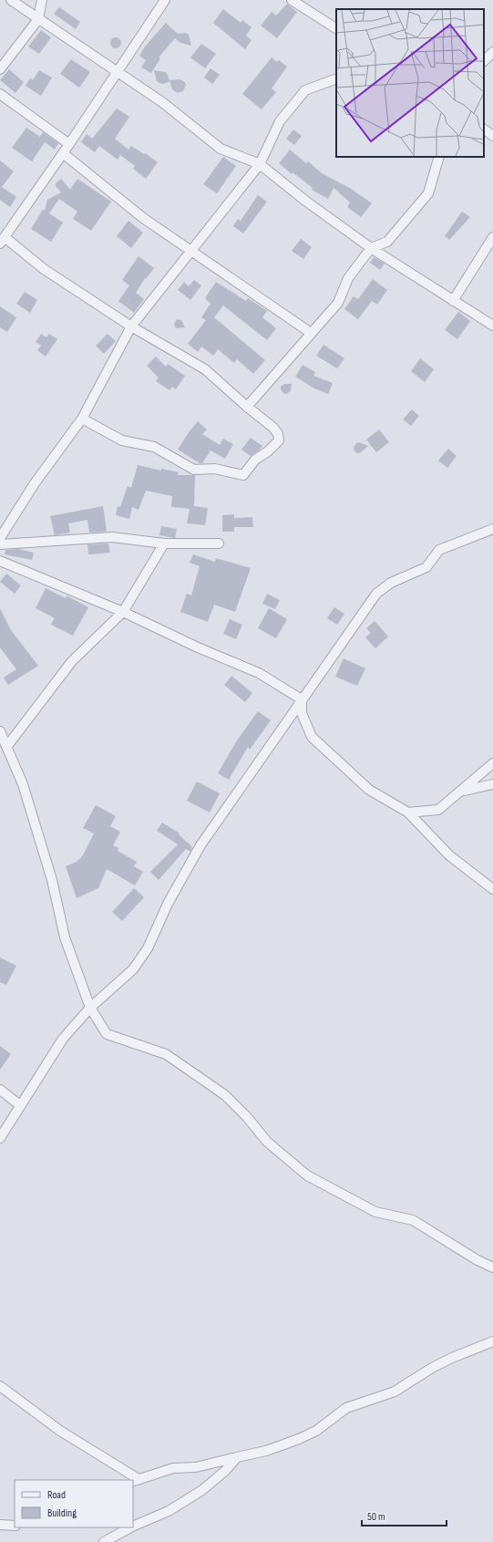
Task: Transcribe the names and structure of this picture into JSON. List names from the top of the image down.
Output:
{
  "legend": ["Road", "Building"],
  "scale_bar": "50 m"
}
